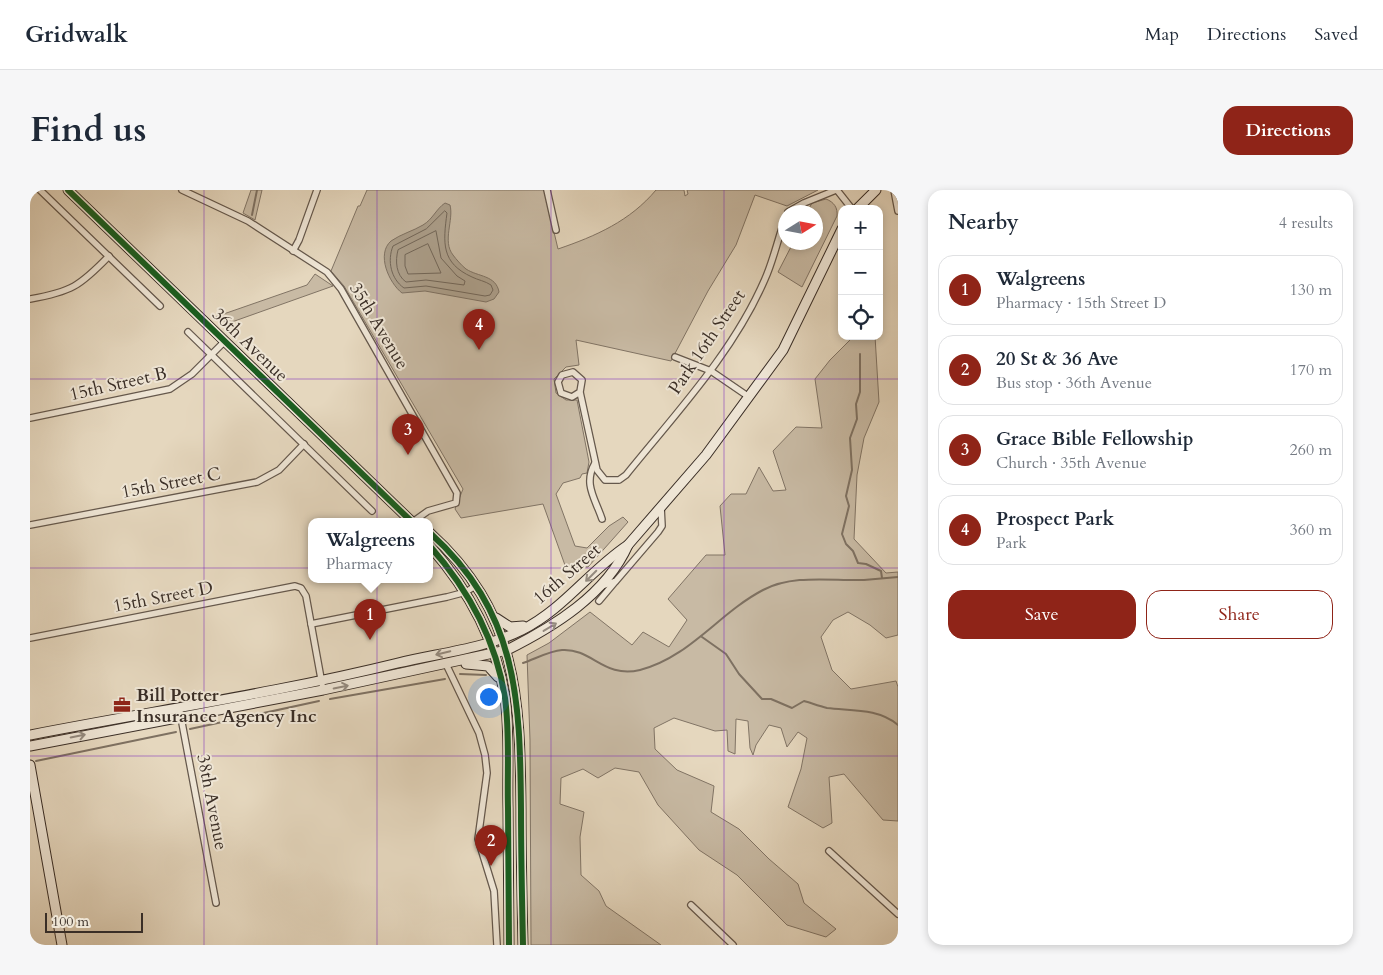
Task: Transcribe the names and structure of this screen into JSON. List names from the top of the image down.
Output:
{
  "streets": {
    "street": [
      "35th Avenue",
      "Park 16th Street",
      "36th Avenue",
      "15th Street B",
      "15th Street C",
      "16th Street",
      "15th Street D",
      "38th Avenue"
    ]
  },
  "crossings": [
    ["36th Avenue", "15th Street B"],
    ["36th Avenue", "15th Street C"],
    ["16th Street", "38th Avenue"]
  ],
  "places": {
    "office": ["Bill Potter Insurance Agency Inc"]
  },
  "scale_bar": "100 m",
  "north": "right",
  "page": {
    "header": "Gridwalk",
    "nav": ["Map", "Directions", "Saved"],
    "title": "Find us",
    "buttons": [
      "Directions",
      ["Save", "Share"]
    ],
    "heading": ["Nearby", "4 results"],
    "map_buttons": ["+", "−"],
    "list": [
      {
        "mark": "1",
        "name": "Walgreens",
        "note": "Pharmacy · 15th Street D",
        "value": "130 m"
      },
      {
        "mark": "2",
        "name": "20 St & 36 Ave",
        "note": "Bus stop · 36th Avenue",
        "value": "170 m"
      },
      {
        "mark": "3",
        "name": "Grace Bible Fellowship",
        "note": "Church · 35th Avenue",
        "value": "260 m"
      },
      {
        "mark": "4",
        "name": "Prospect Park",
        "note": "Park",
        "value": "360 m"
      }
    ],
    "pins": [
      "4",
      "3",
      "1",
      "2"
    ],
    "popup": ["Walgreens", "Pharmacy"],
    "scale": "100 m"
  }
}
